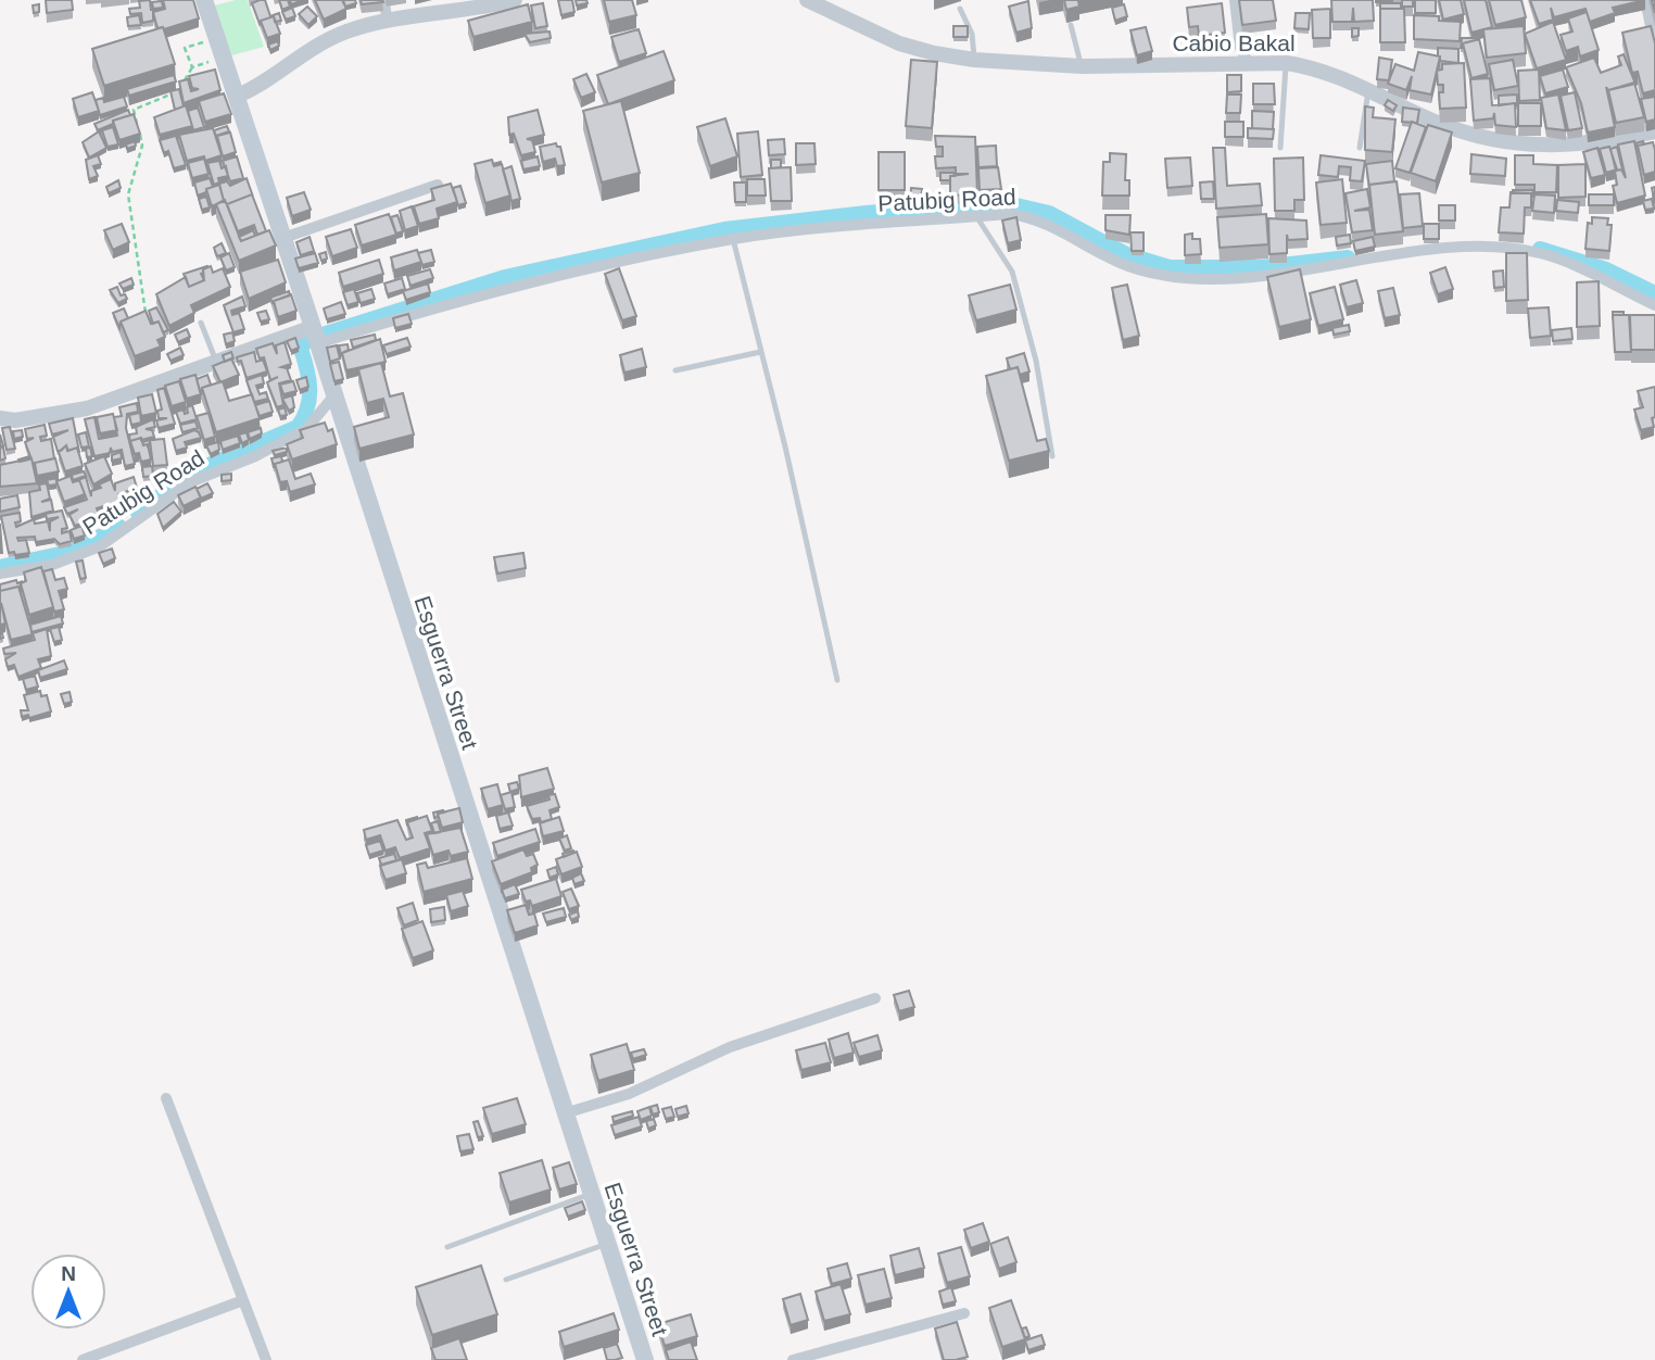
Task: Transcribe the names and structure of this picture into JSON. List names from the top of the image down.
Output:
{
  "streets": {
    "main road": ["Esguerra Street"],
    "street": ["Cabio Bakal", "Patubig Road"]
  },
  "crossings": [
    ["Patubig Road", "Esguerra Street"]
  ],
  "north": "top"
}
